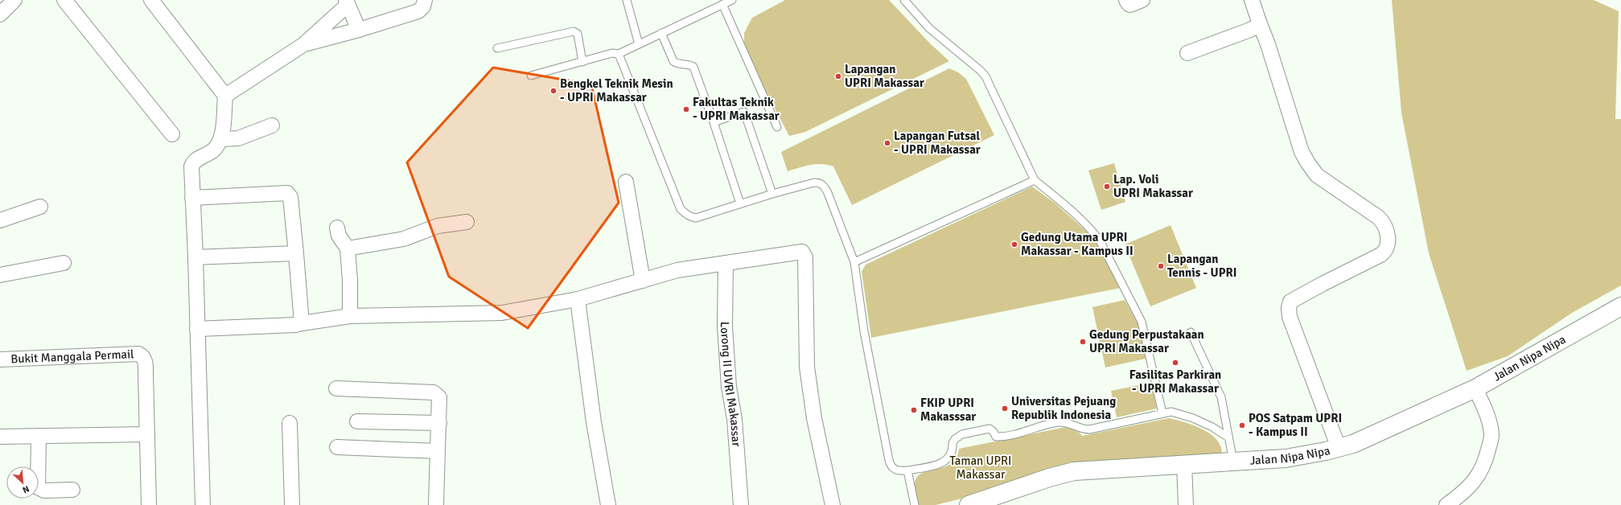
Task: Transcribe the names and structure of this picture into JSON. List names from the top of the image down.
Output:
{
  "streets": {
    "street": ["Bukit Manggala Permail", "Jalan Nipa Nipa", "Lorong II UVRI Makassar"]
  },
  "parks": ["Taman UPRI Makassar"],
  "places": [
    "Lapangan UPRI Makassar",
    "Bengkel Teknik Mesin - UPRI Makassar",
    "Fakultas Teknik - UPRI Makassar",
    "Lapangan Futsal - UPRI Makassar",
    "Lap. Voli UPRI Makassar",
    "Gedung Utama UPRI Makassar - Kampus II",
    "Lapangan Tennis - UPRI",
    "Gedung Perpustakaan UPRI Makassar",
    "Fasilitas Parkiran - UPRI Makassar",
    "Universitas Pejuang Republik Indonesia",
    "FKIP UPRI Makasssar",
    "POS Satpam UPRI - Kampus II"
  ],
  "north": "bottom right"
}
